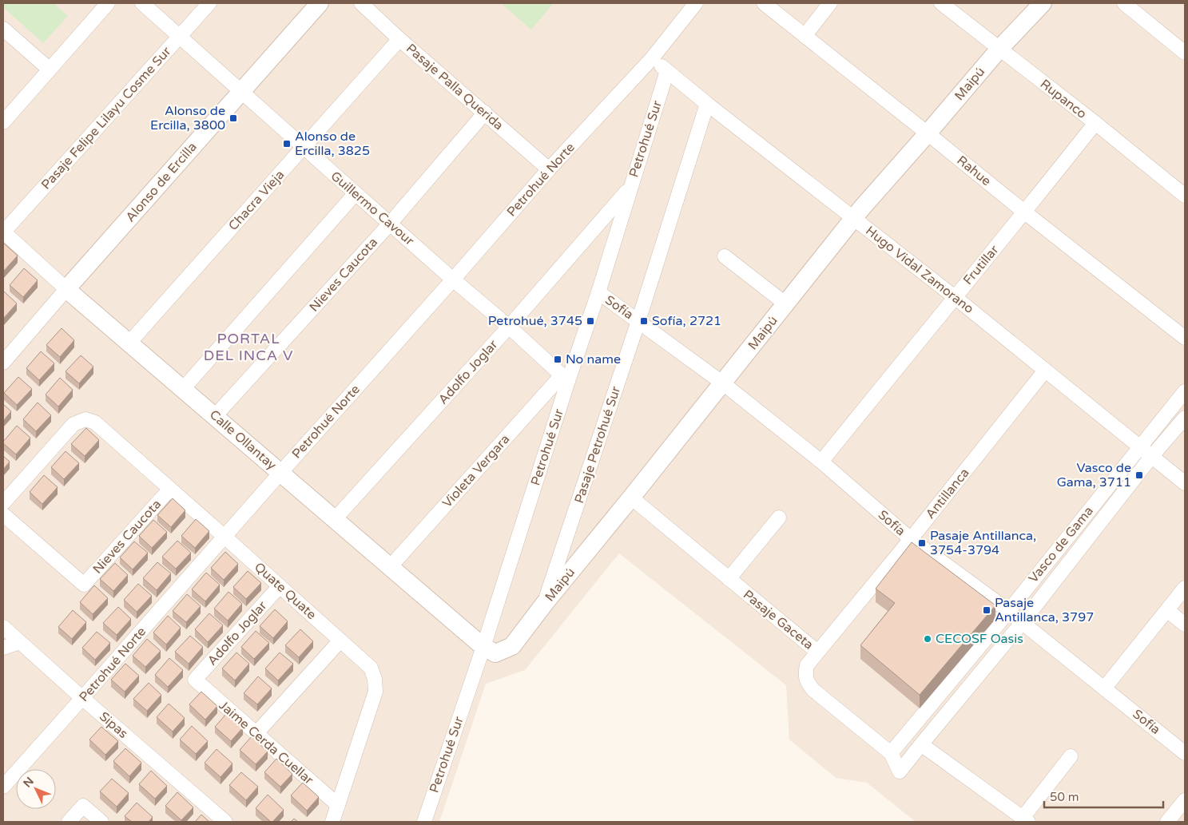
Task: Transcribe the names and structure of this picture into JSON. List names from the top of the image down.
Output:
{
  "streets": {
    "street": [
      "Maipú",
      "Pasaje Palla Querida",
      "Rupanco",
      "Pasaje Felipe Lilayu Cosme Sur",
      "Petrohué Sur",
      "Rahue",
      "Petrohué Norte",
      "Alonso de Ercilla",
      "Chacra Vieja",
      "Guillermo Cavour",
      "Frutillar",
      "Hugo Vidal Zamorano",
      "Nieves Caucota",
      "Sofía",
      "Adolfo Joglar",
      "Calle Ollantay",
      "Pasaje Petrohué Sur",
      "Violeta Vergara",
      "Antillanca",
      "Vasco de Gama",
      "Quate Quate",
      "Pasaje Gaceta",
      "Sipas",
      "Jaime Cerda Cuellar"
    ]
  },
  "crossings": [
    ["Maipú", "Rupanco"],
    ["Maipú", "Petrohué Sur"],
    ["Maipú", "Rahue"],
    ["Maipú", "Hugo Vidal Zamorano"],
    ["Maipú", "Sofía"],
    ["Maipú", "Calle Ollantay"],
    ["Maipú", "Pasaje Petrohué Sur"],
    ["Maipú", "Pasaje Gaceta"],
    ["Pasaje Palla Querida", "Petrohué Norte"],
    ["Pasaje Palla Querida", "Chacra Vieja"],
    ["Pasaje Palla Querida", "Nieves Caucota"],
    ["Rupanco", "Frutillar"],
    ["Pasaje Felipe Lilayu Cosme Sur", "Guillermo Cavour"],
    ["Pasaje Felipe Lilayu Cosme Sur", "Calle Ollantay"],
    ["Petrohué Sur", "Guillermo Cavour"],
    ["Petrohué Sur", "Hugo Vidal Zamorano"],
    ["Petrohué Sur", "Sofía"],
    ["Petrohué Sur", "Adolfo Joglar"],
    ["Petrohué Sur", "Calle Ollantay"],
    ["Petrohué Sur", "Violeta Vergara"],
    ["Rahue", "Frutillar"],
    ["Petrohué Norte", "Guillermo Cavour"],
    ["Petrohué Norte", "Hugo Vidal Zamorano"],
    ["Petrohué Norte", "Calle Ollantay"],
    ["Petrohué Norte", "Quate Quate"],
    ["Petrohué Norte", "Sipas"],
    ["Alonso de Ercilla", "Guillermo Cavour"],
    ["Alonso de Ercilla", "Calle Ollantay"],
    ["Chacra Vieja", "Guillermo Cavour"],
    ["Chacra Vieja", "Calle Ollantay"],
    ["Guillermo Cavour", "Nieves Caucota"],
    ["Guillermo Cavour", "Adolfo Joglar"],
    ["Guillermo Cavour", "Violeta Vergara"],
    ["Frutillar", "Hugo Vidal Zamorano"],
    ["Frutillar", "Sofía"],
    ["Hugo Vidal Zamorano", "Pasaje Petrohué Sur"],
    ["Hugo Vidal Zamorano", "Antillanca"],
    ["Hugo Vidal Zamorano", "Vasco de Gama"],
    ["Nieves Caucota", "Calle Ollantay"],
    ["Nieves Caucota", "Quate Quate"],
    ["Sofía", "Pasaje Petrohué Sur"],
    ["Sofía", "Antillanca"],
    ["Sofía", "Vasco de Gama"],
    ["Adolfo Joglar", "Calle Ollantay"],
    ["Adolfo Joglar", "Quate Quate"],
    ["Adolfo Joglar", "Jaime Cerda Cuellar"],
    ["Calle Ollantay", "Violeta Vergara"],
    ["Antillanca", "Pasaje Gaceta"],
    ["Vasco de Gama", "Pasaje Gaceta"],
    ["Quate Quate", "Jaime Cerda Cuellar"]
  ],
  "districts": ["PORTAL DEL INCA V"],
  "places": {
    "transit": [
      "Alonso de Ercilla, 3800",
      "Alonso de Ercilla, 3825",
      "Petrohué, 3745",
      "Sofía, 2721",
      "No name",
      "Vasco de Gama, 3711",
      "Pasaje Antillanca, 3754-3794",
      "Pasaje Antillanca, 3797"
    ],
    "other": ["CECOSF Oasis"]
  },
  "scale_bar": "50 m",
  "north": "top left"
}
